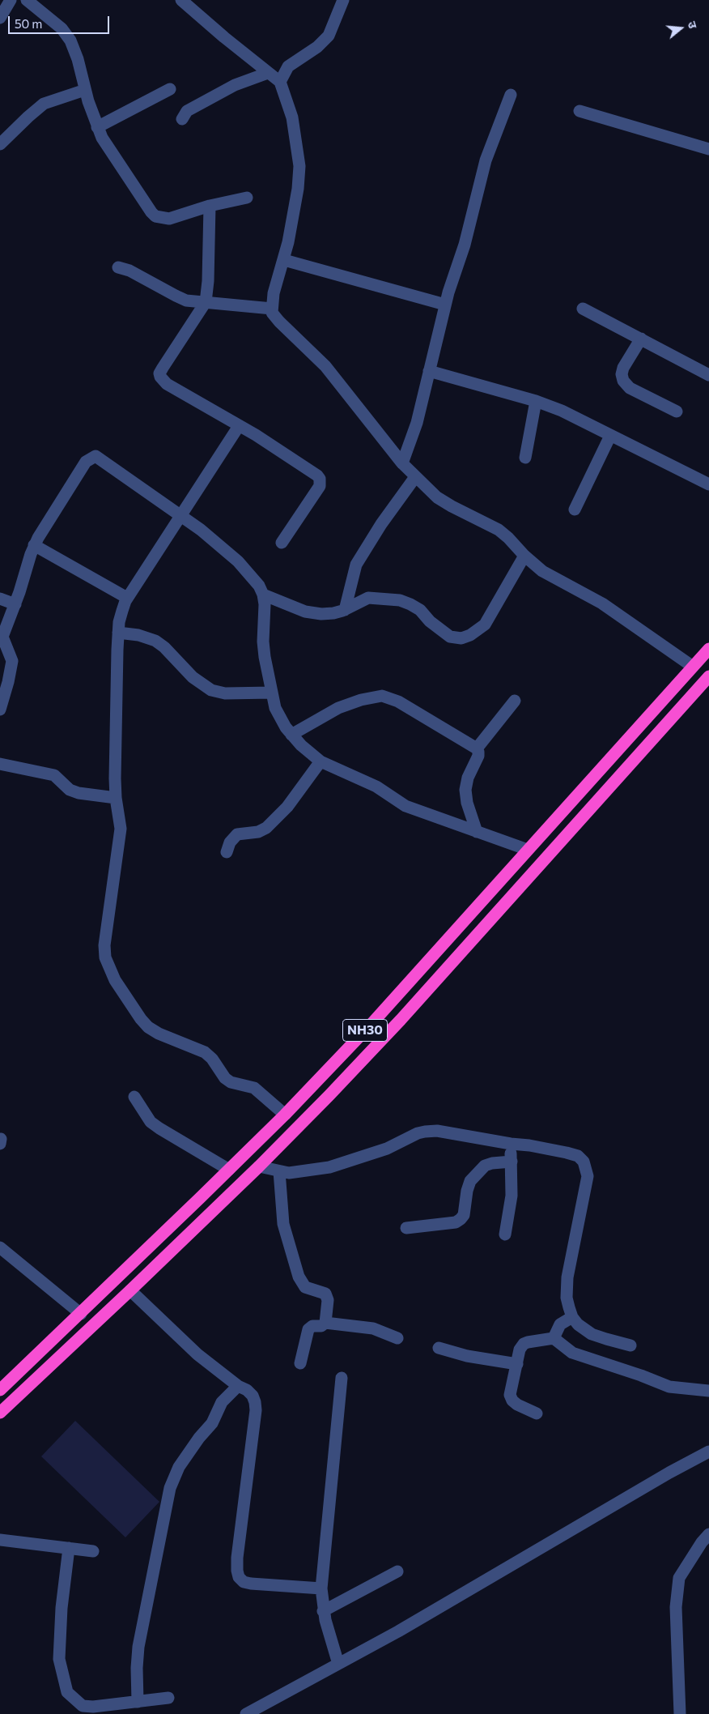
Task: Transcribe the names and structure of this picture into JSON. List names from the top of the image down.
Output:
{
  "streets": {
    "highway": ["NH30"]
  },
  "scale_bar": "50 m",
  "north": "right"
}
